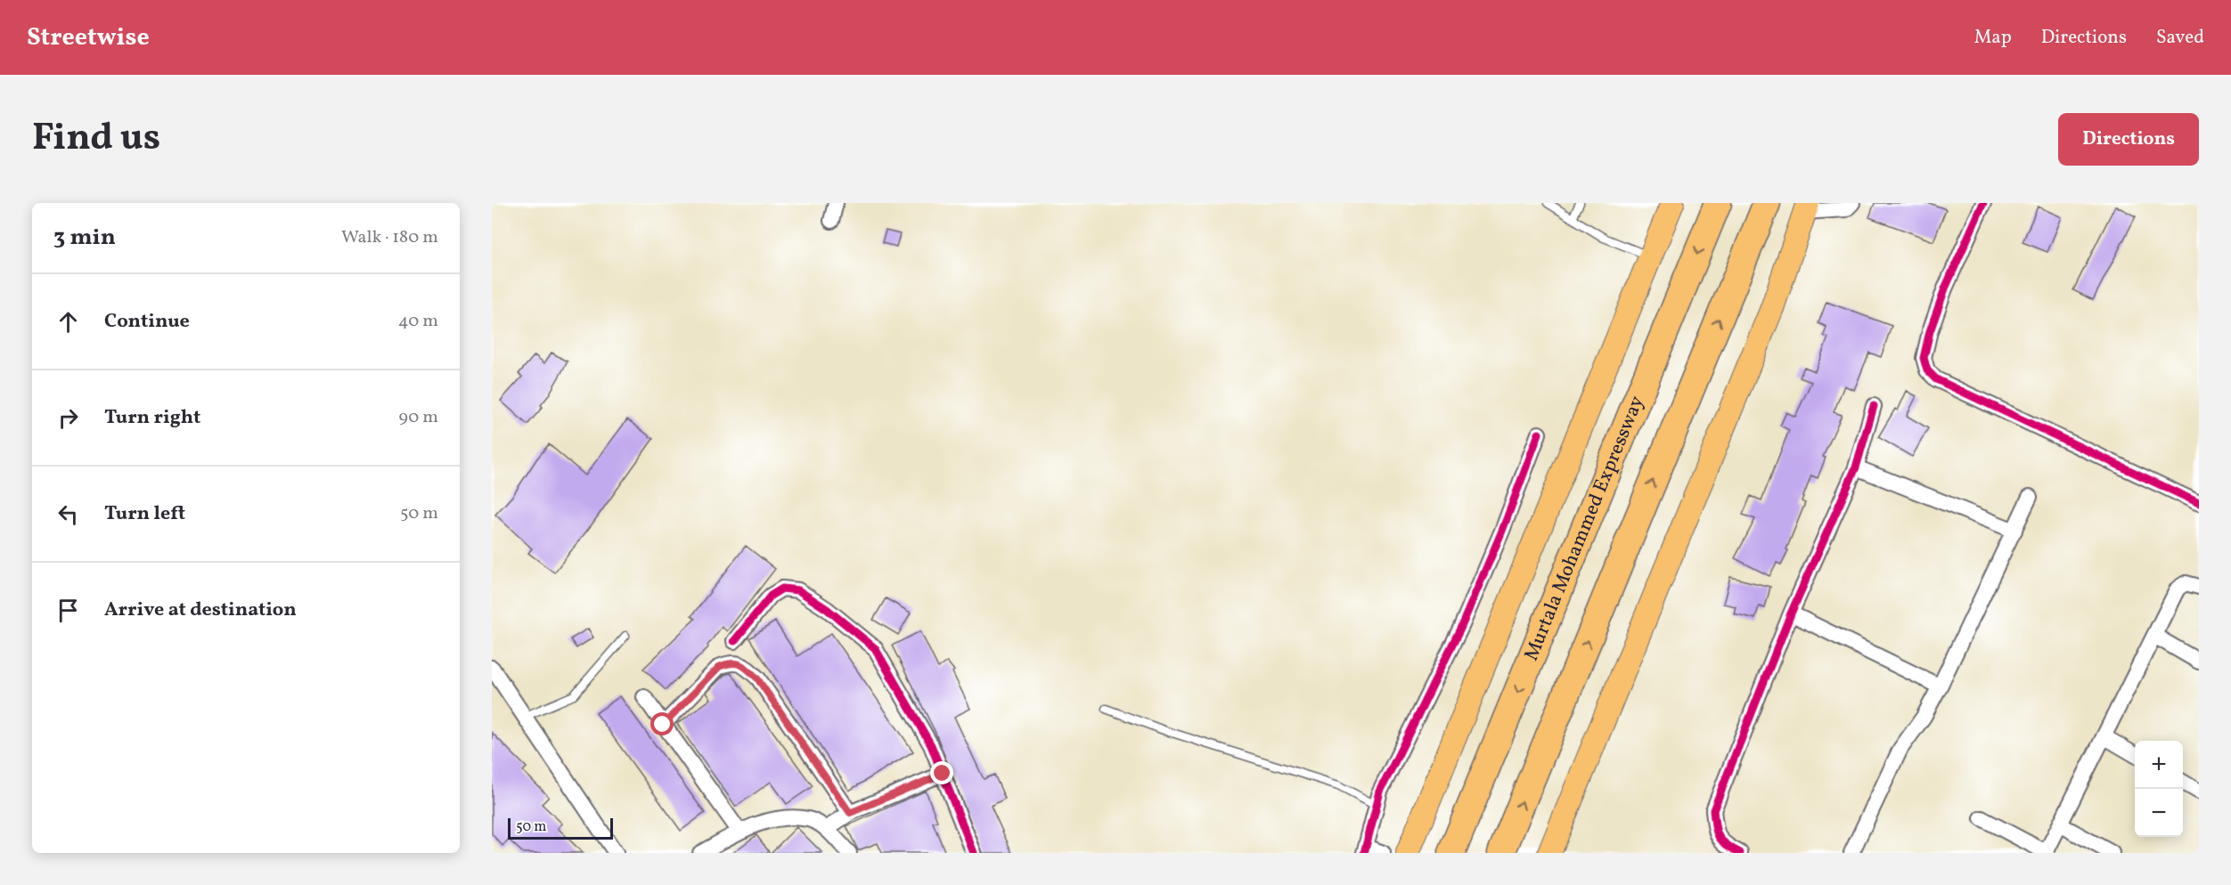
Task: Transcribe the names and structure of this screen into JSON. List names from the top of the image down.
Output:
{
  "streets": {
    "highway": ["Murtala Mohammed Expressway"]
  },
  "scale_bar": "50 m",
  "page": {
    "header": "Streetwise",
    "nav": ["Map", "Directions", "Saved"],
    "title": "Find us",
    "buttons": "Directions",
    "heading": ["3 min", "Walk · 180 m"],
    "list": [
      ["Continue", "40 m"],
      ["Turn right", "90 m"],
      ["Turn left", "50 m"],
      "Arrive at destination"
    ],
    "map_buttons": ["+", "−"],
    "scale": "50 m"
  }
}
